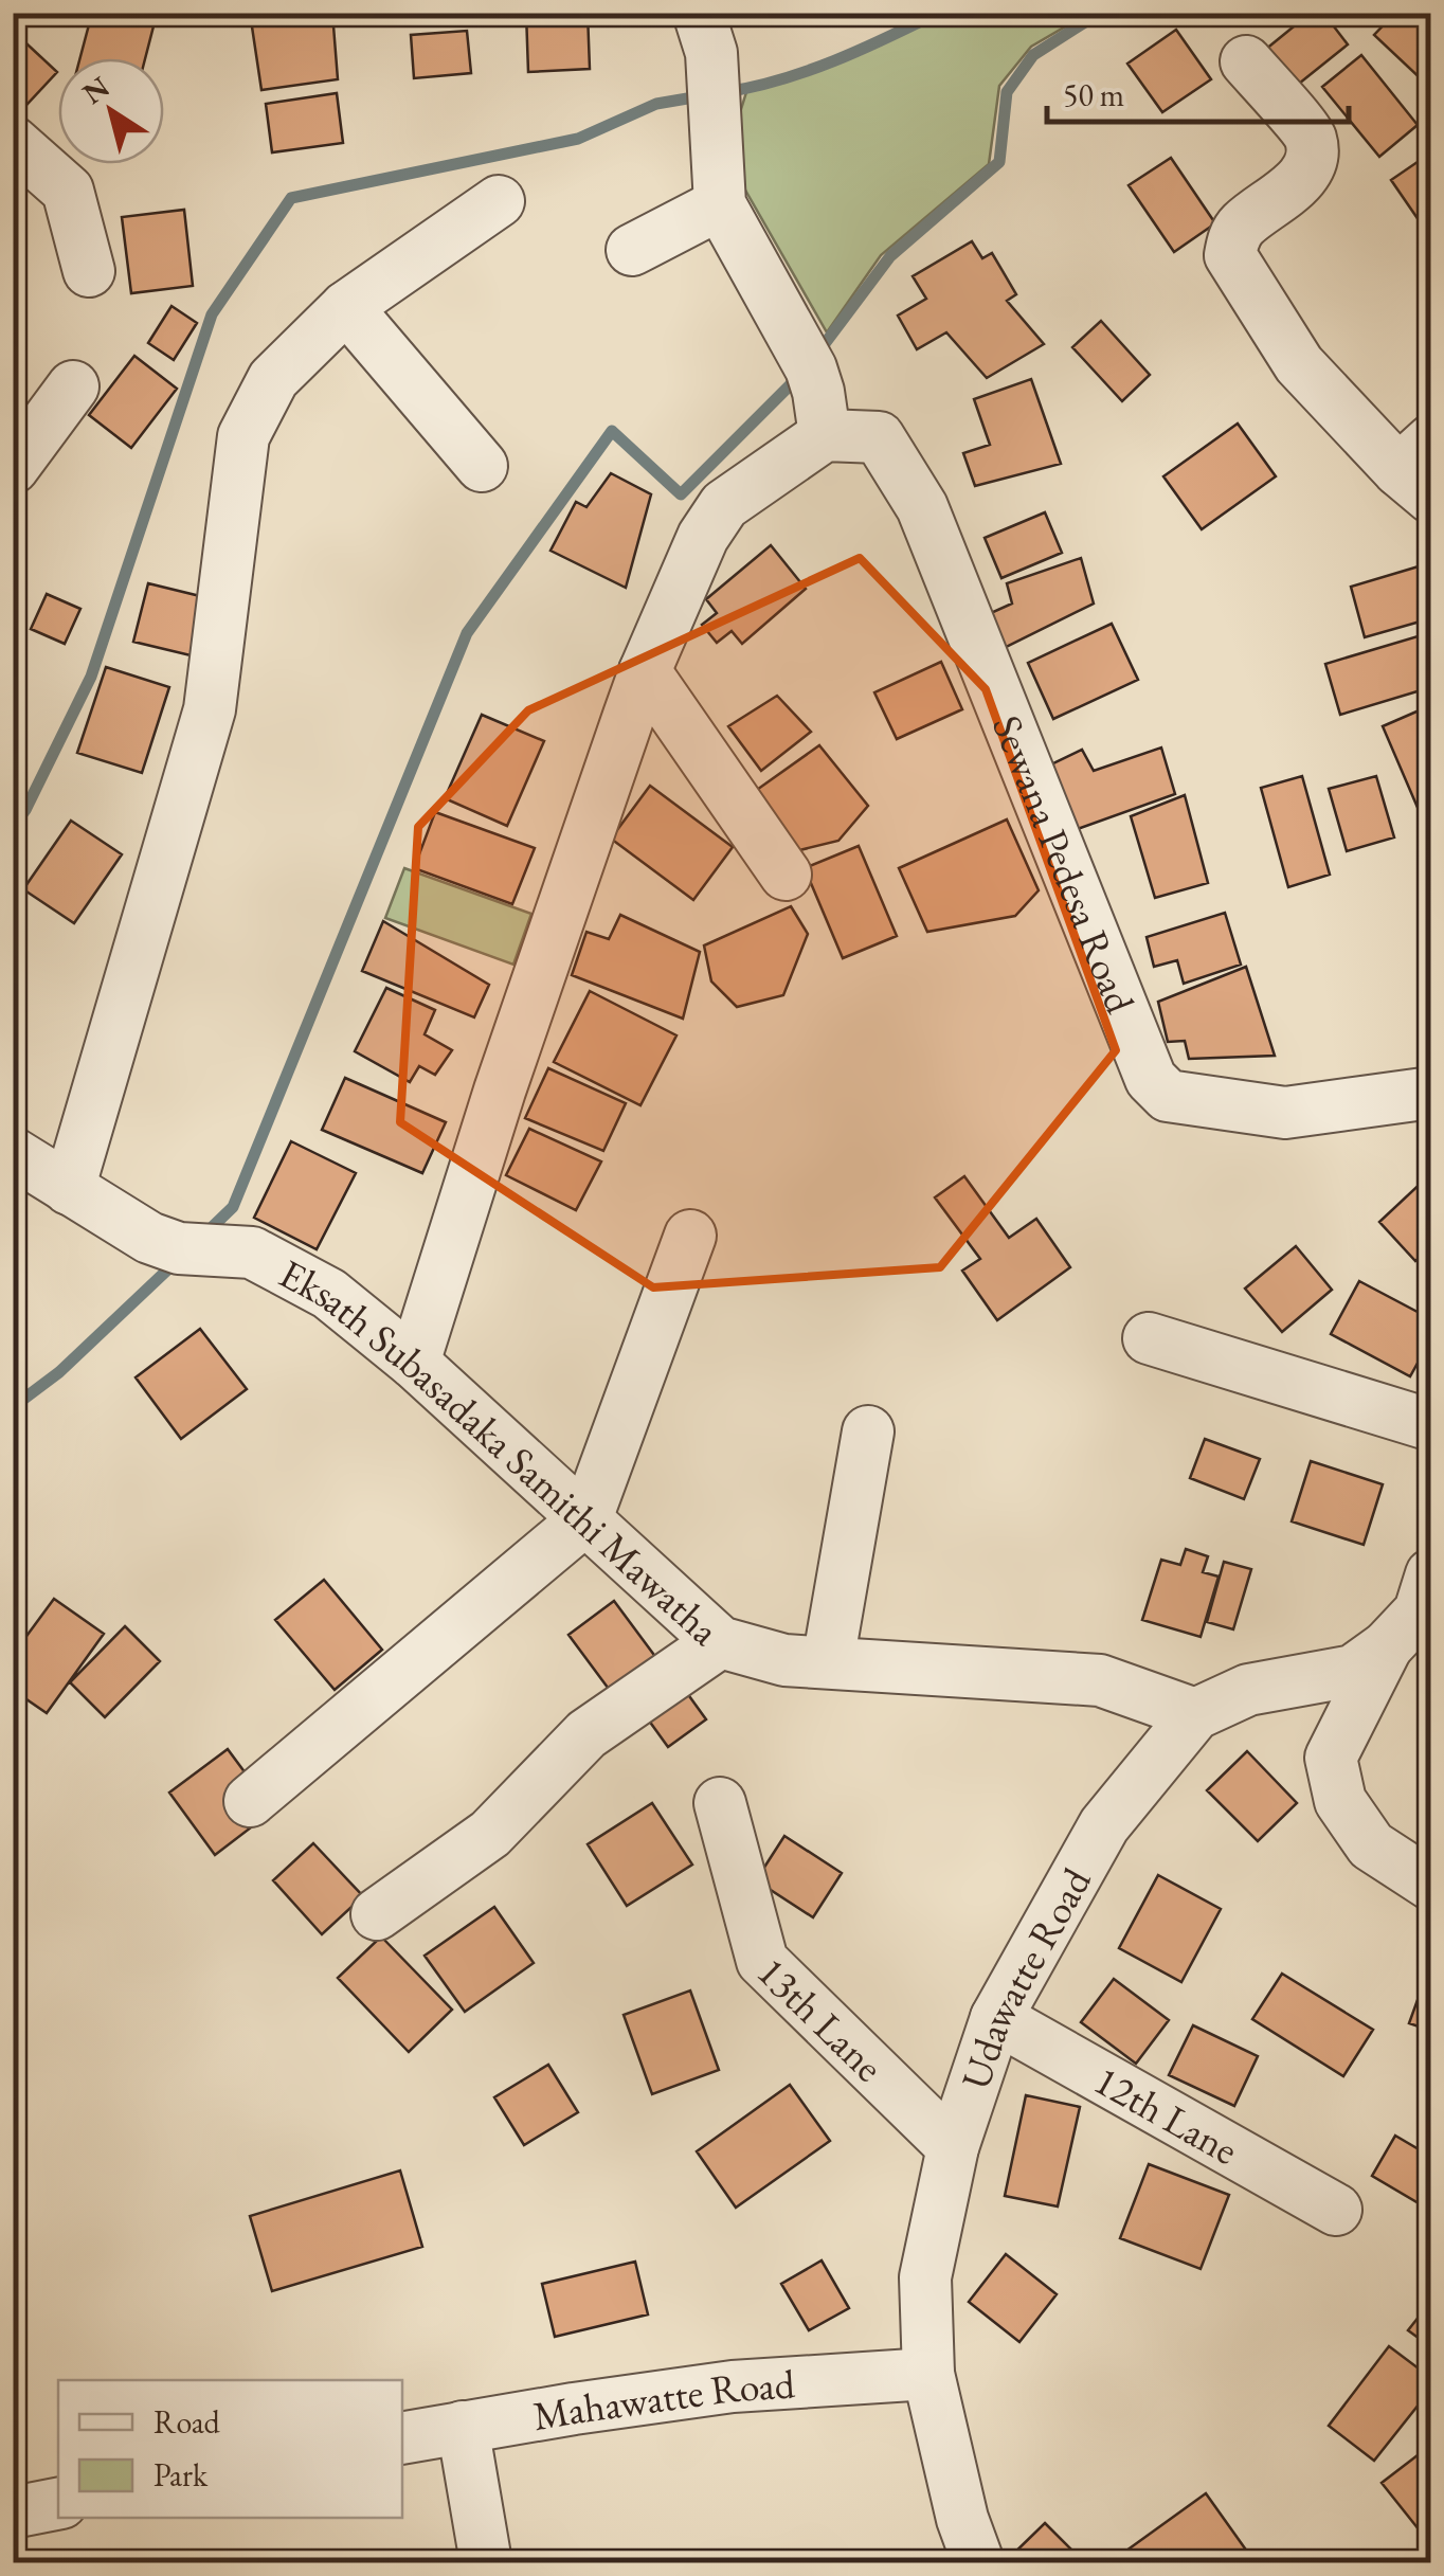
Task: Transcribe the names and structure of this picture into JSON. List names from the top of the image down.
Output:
{
  "streets": {
    "street": [
      "Sewana Pedesa Road",
      "Eksath Subasadaka Samithi Mawatha",
      "Udawatte Road",
      "13th Lane",
      "12th Lane",
      "Mahawatte Road"
    ]
  },
  "crossings": [
    ["Eksath Subasadaka Samithi Mawatha", "Udawatte Road"],
    ["Udawatte Road", "13th Lane"],
    ["Udawatte Road", "12th Lane"],
    ["Udawatte Road", "Mahawatte Road"]
  ],
  "legend": ["Road", "Park"],
  "scale_bar": "50 m",
  "north": "top left"
}
